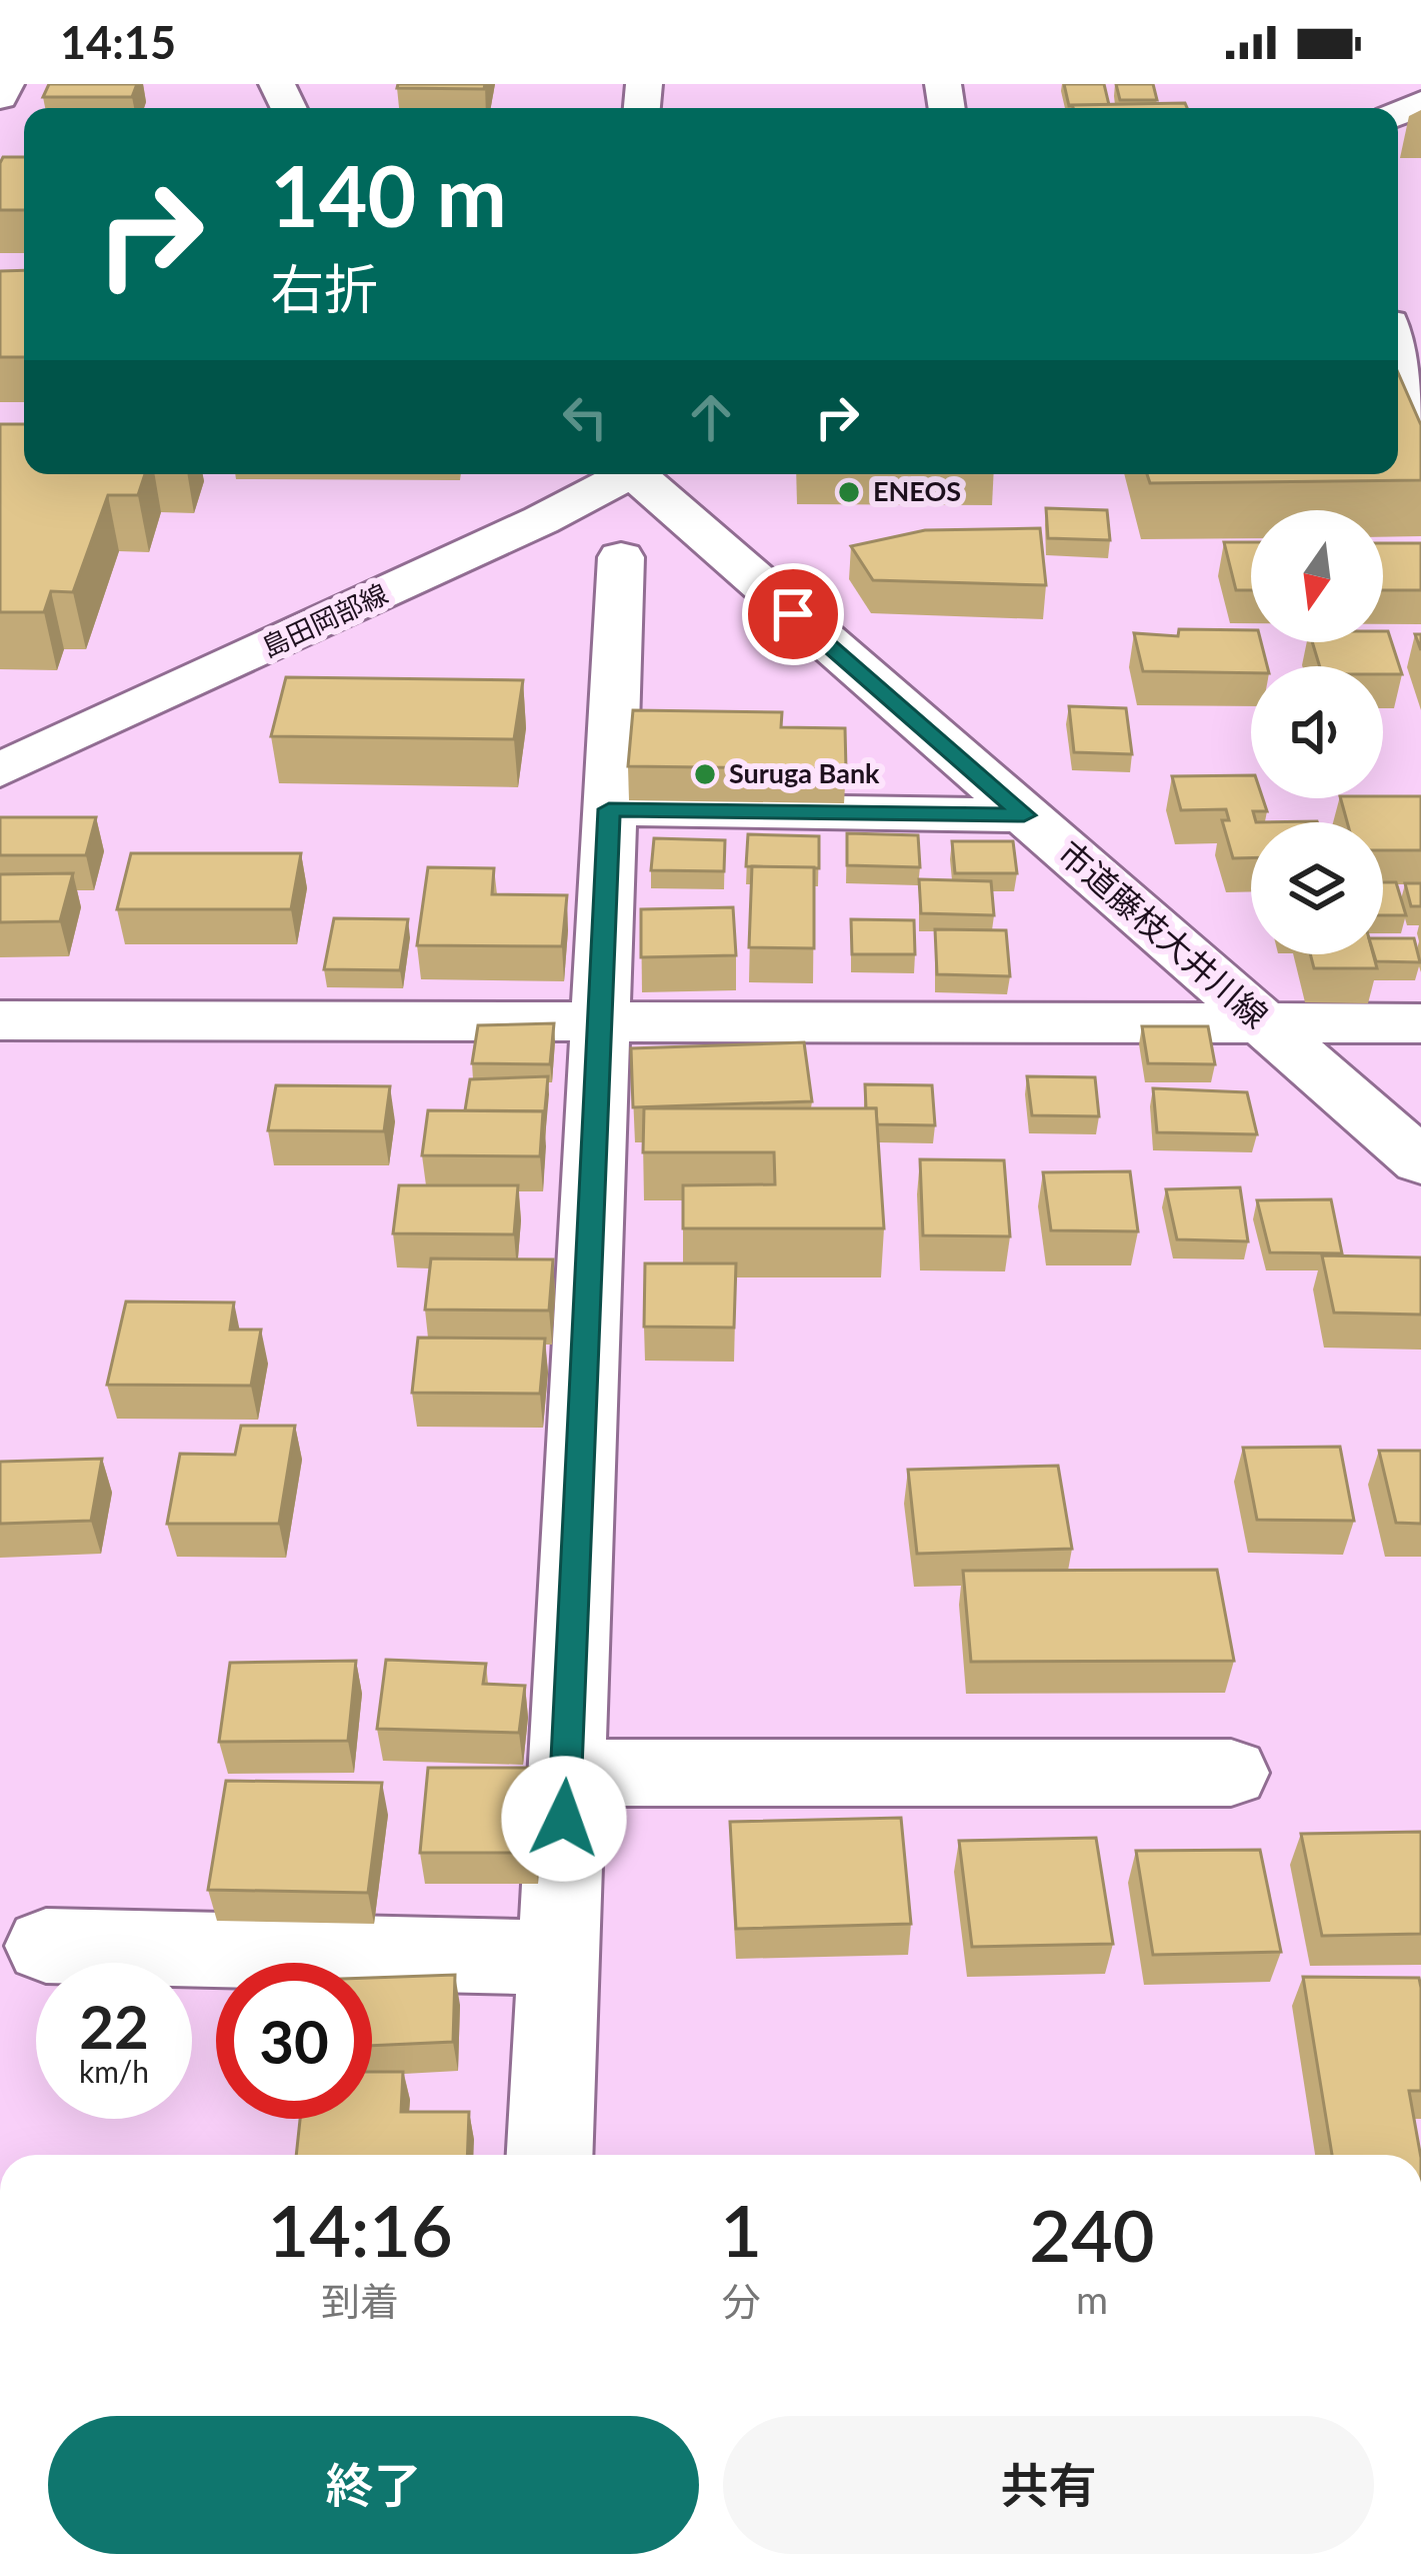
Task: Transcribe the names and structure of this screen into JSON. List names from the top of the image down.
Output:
{
  "streets": {
    "street": ["島田岡部線", "市道藤枝大井川線"]
  },
  "places": ["ENEOS", "Suruga Bank"],
  "north": "bottom",
  "page": {
    "status": "14:15",
    "turn": ["140 m", "右折"],
    "speed": "22 km/h",
    "limit": "30",
    "eta": [
      "14:16",
      "到着",
      "1",
      "分",
      "240",
      "m"
    ],
    "buttons": ["終了", "共有"]
  }
}
